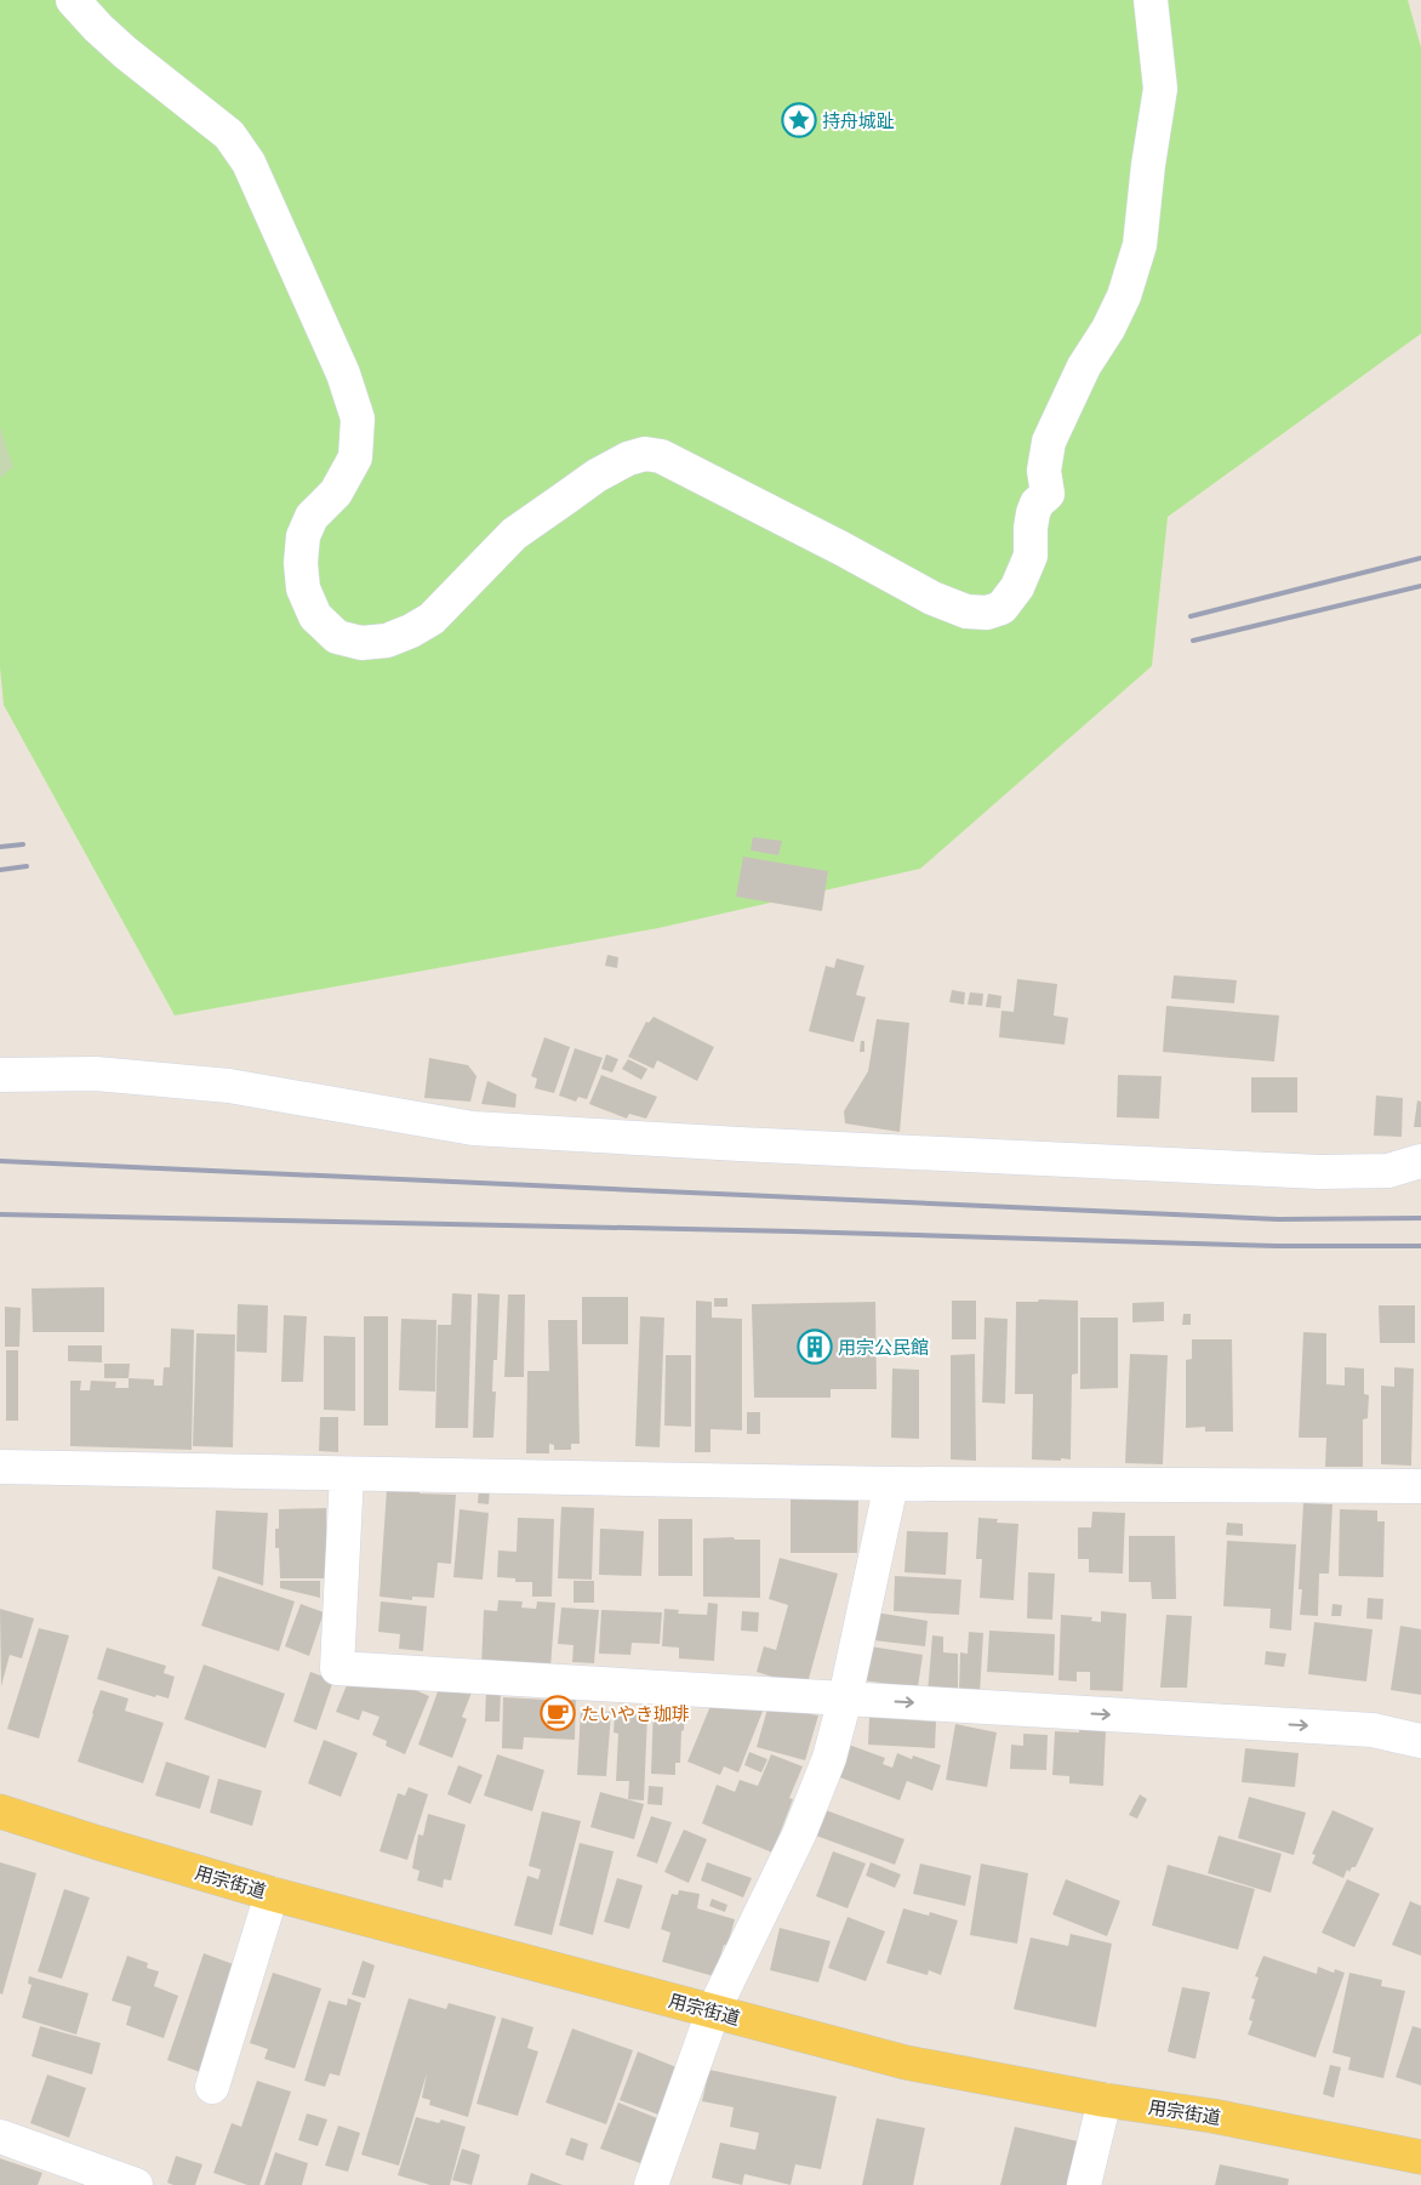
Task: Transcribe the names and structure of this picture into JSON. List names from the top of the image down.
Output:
{
  "streets": {
    "main road": ["用宗街道"]
  },
  "places": {
    "place": ["持舟城趾"],
    "building": ["用宗公民館"],
    "cafe": ["たいやき珈琲"]
  }
}
